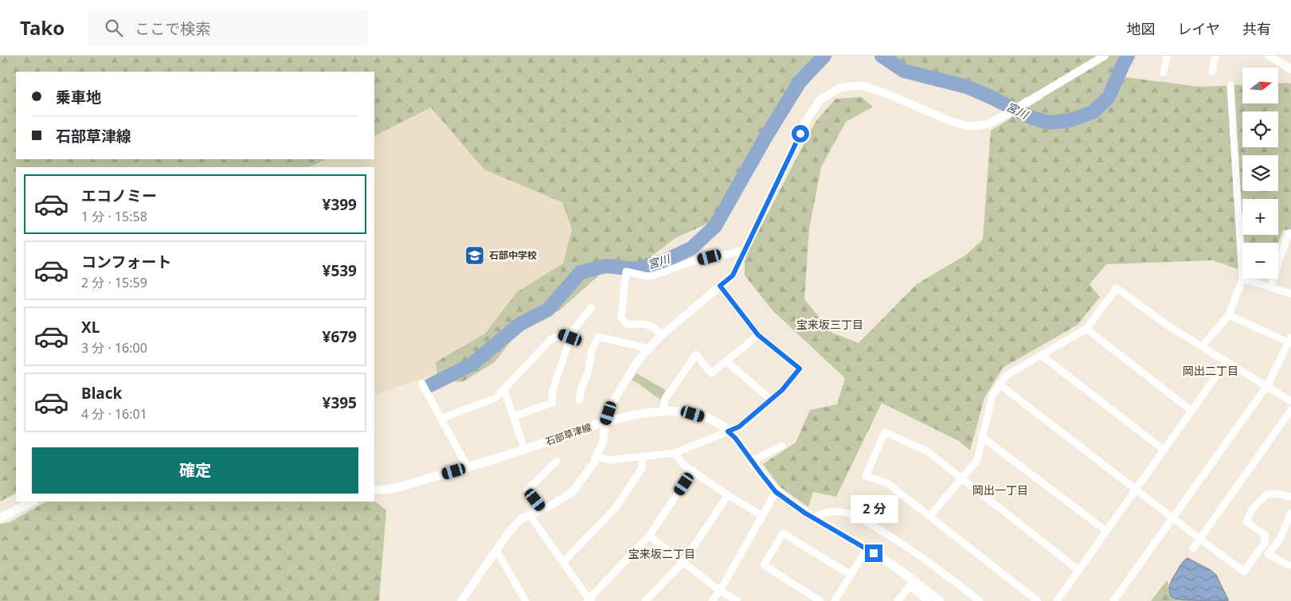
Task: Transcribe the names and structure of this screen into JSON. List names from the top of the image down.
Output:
{
  "streets": {
    "main road": ["石部草津線"]
  },
  "districts": [
    "宝来坂三丁目",
    "岡出二丁目",
    "岡出一丁目",
    "宝来坂二丁目"
  ],
  "water": ["宮川"],
  "places": {
    "school or university": ["石部中学校"]
  },
  "north": "right",
  "page": {
    "header": "Tako",
    "search": "ここで検索",
    "nav": ["地図", "レイヤ", "共有"],
    "map_buttons": ["+", "−"],
    "banner": ["乗車地", "石部草津線"],
    "list": [
      {
        "name": "エコノミー",
        "note": "1 分 · 15:58",
        "value": "¥399"
      },
      {
        "name": "コンフォート",
        "note": "2 分 · 15:59",
        "value": "¥539"
      },
      {
        "name": "XL",
        "note": "3 分 · 16:00",
        "value": "¥679"
      },
      {
        "name": "Black",
        "note": "4 分 · 16:01",
        "value": "¥395"
      }
    ],
    "buttons": "確定",
    "bubble": "2 分"
  }
}
